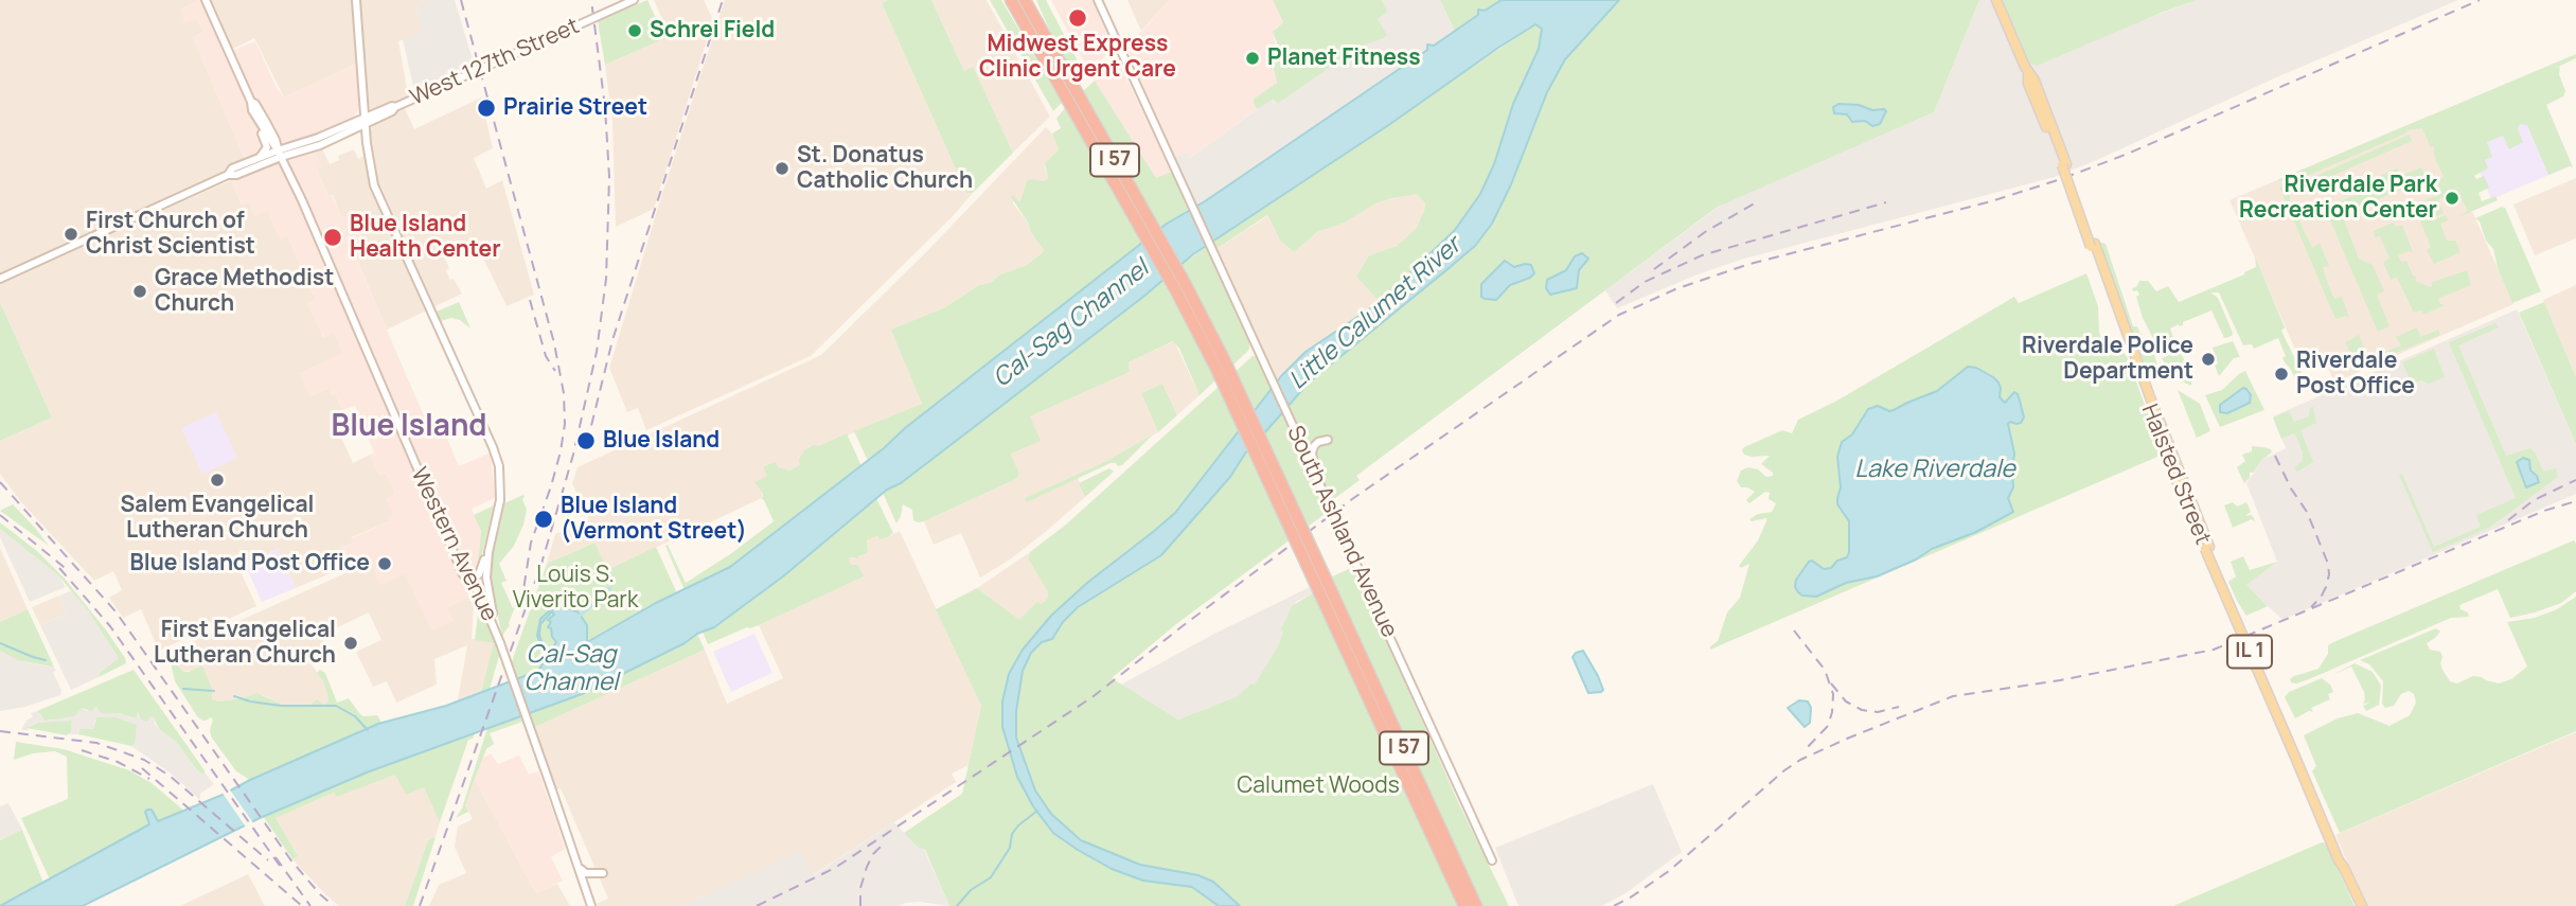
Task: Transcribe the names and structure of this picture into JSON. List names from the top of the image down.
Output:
{
  "streets": {
    "highway": ["I 57"],
    "main road": [
      "West 127th Street",
      "Halsted Street",
      "South Ashland Avenue",
      "Western Avenue",
      "IL 1"
    ]
  },
  "crossings": [
    ["West 127th Street", "Western Avenue"]
  ],
  "districts": ["Blue Island"],
  "water": ["Little Calumet River", "Cal-Sag Channel", "Lake Riverdale"],
  "parks": ["Louis S. Viverito Park", "Calumet Woods"],
  "places": [
    "Midwest Express Clinic Urgent Care",
    "Schrei Field",
    "Planet Fitness",
    "Prairie Street",
    "St. Donatus Catholic Church",
    "Riverdale Park Recreation Center",
    "First Church of Christ Scientist",
    "Blue Island Health Center",
    "Grace Methodist Church",
    "Riverdale Police Department",
    "Riverdale Post Office",
    "Blue Island",
    "Salem Evangelical Lutheran Church",
    "Blue Island (Vermont Street)",
    "Blue Island Post Office",
    "First Evangelical Lutheran Church"
  ]
}
